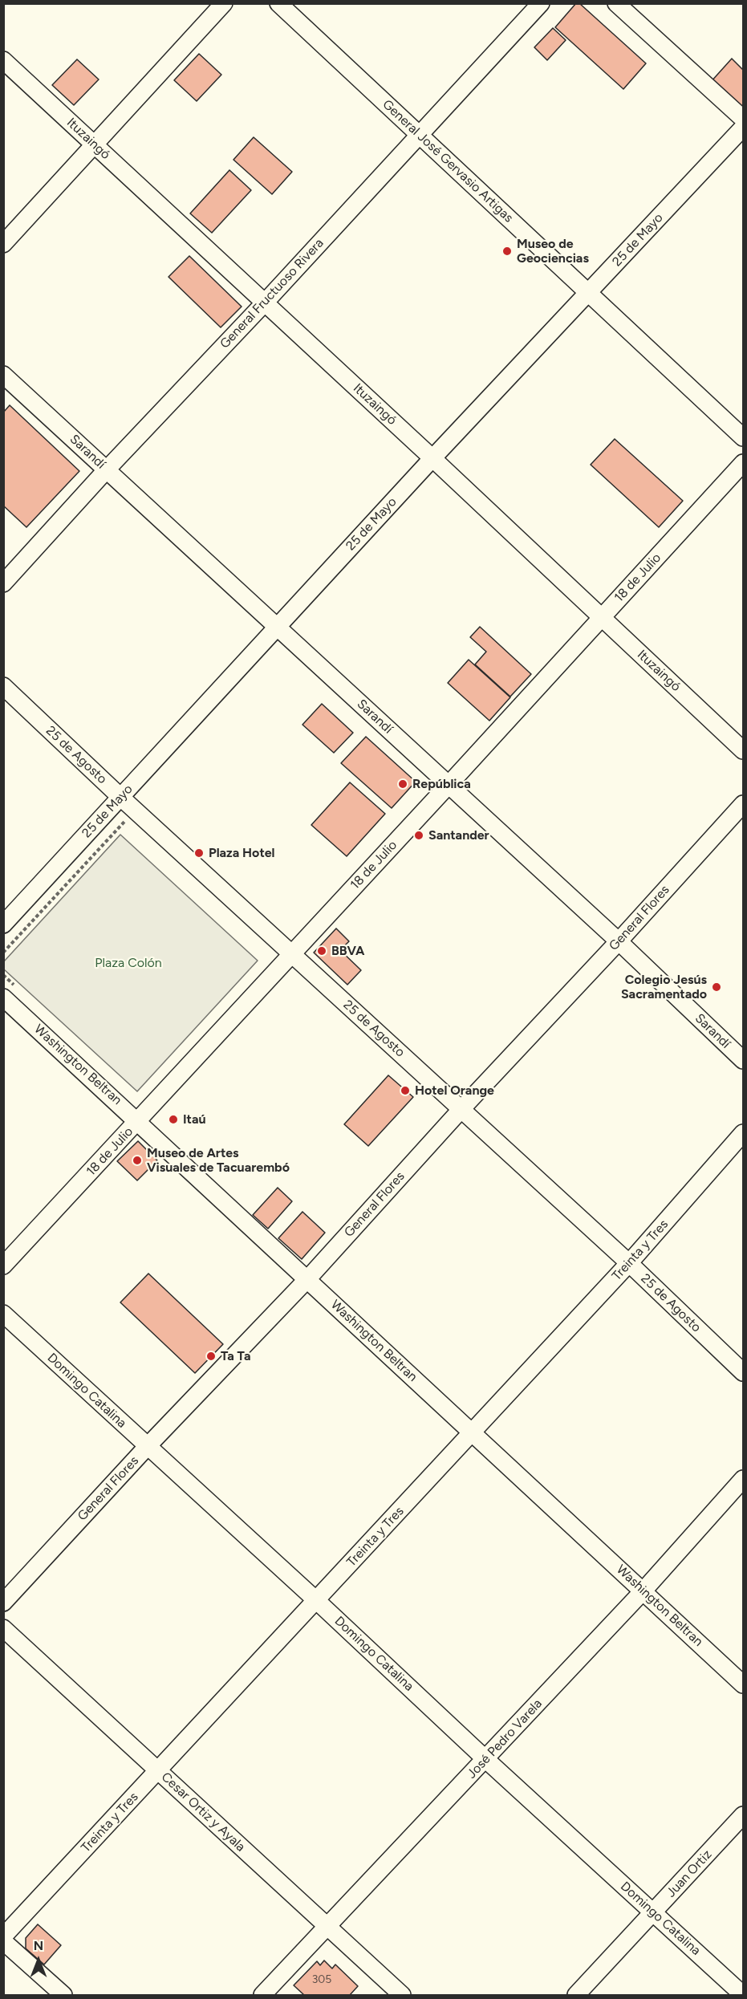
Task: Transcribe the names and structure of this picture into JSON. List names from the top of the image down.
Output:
{
  "streets": {
    "street": [
      "Ituzaingó",
      "General José Gervasio Artigas",
      "25 de Mayo",
      "General Fructuoso Rivera",
      "Sarandí",
      "18 de Julio",
      "25 de Agosto",
      "General Flores",
      "Washington Beltran",
      "Treinta y Tres",
      "Domingo Catalina",
      "José Pedro Varela",
      "Cesar Ortiz y Ayala",
      "Juan Ortiz"
    ]
  },
  "crossings": [
    ["Ituzaingó", "25 de Mayo"],
    ["Ituzaingó", "General Fructuoso Rivera"],
    ["Ituzaingó", "18 de Julio"],
    ["General José Gervasio Artigas", "25 de Mayo"],
    ["General José Gervasio Artigas", "General Fructuoso Rivera"],
    ["25 de Mayo", "Sarandí"],
    ["25 de Mayo", "25 de Agosto"],
    ["General Fructuoso Rivera", "Sarandí"],
    ["Sarandí", "18 de Julio"],
    ["Sarandí", "General Flores"],
    ["18 de Julio", "25 de Agosto"],
    ["18 de Julio", "Washington Beltran"],
    ["25 de Agosto", "General Flores"],
    ["25 de Agosto", "Treinta y Tres"],
    ["General Flores", "Washington Beltran"],
    ["General Flores", "Domingo Catalina"],
    ["Washington Beltran", "Treinta y Tres"],
    ["Washington Beltran", "José Pedro Varela"],
    ["Treinta y Tres", "Domingo Catalina"],
    ["Treinta y Tres", "Cesar Ortiz y Ayala"],
    ["Domingo Catalina", "José Pedro Varela"],
    ["Domingo Catalina", "Juan Ortiz"],
    ["José Pedro Varela", "Cesar Ortiz y Ayala"]
  ],
  "parks": ["Plaza Colón"],
  "places": [
    "Museo de Geociencias",
    "República",
    "Santander",
    "Plaza Hotel",
    "BBVA",
    "Colegio Jesús Sacramentado",
    "Hotel Orange",
    "Itaú",
    "Museo de Artes Visuales de Tacuarembó",
    "Ta Ta"
  ],
  "house_numbers": ["305"],
  "north": "top"
}
